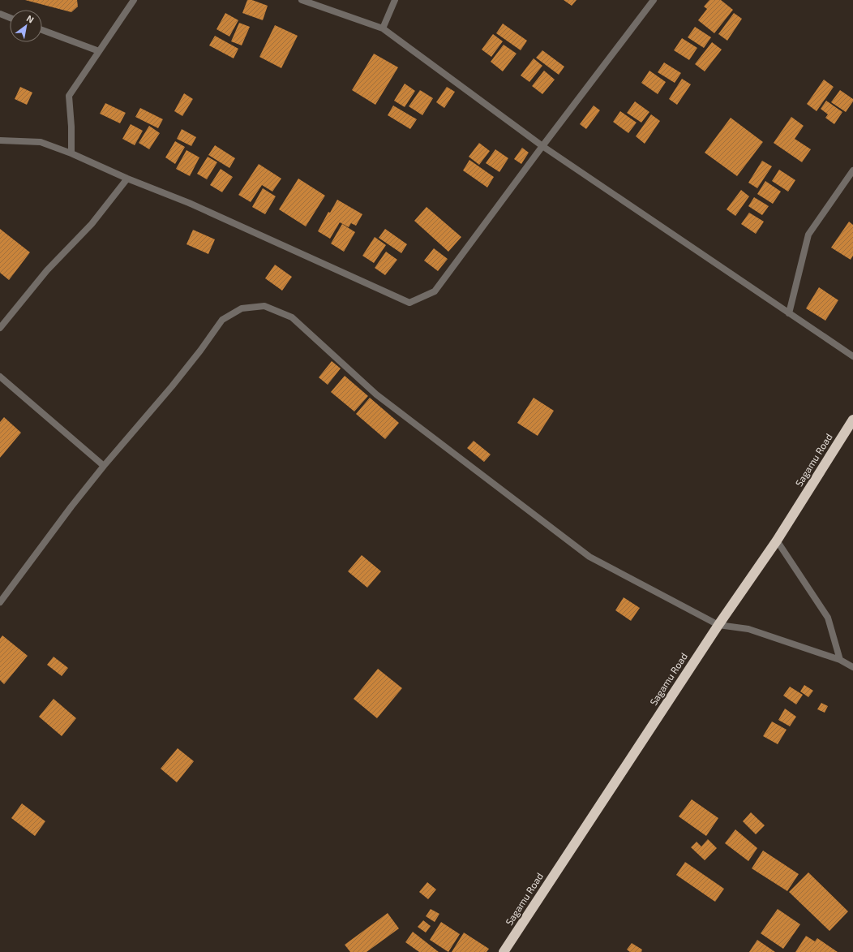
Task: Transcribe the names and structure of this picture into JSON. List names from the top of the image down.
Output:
{
  "streets": {
    "highway": ["Sagamu Road"]
  },
  "north": "top right"
}
